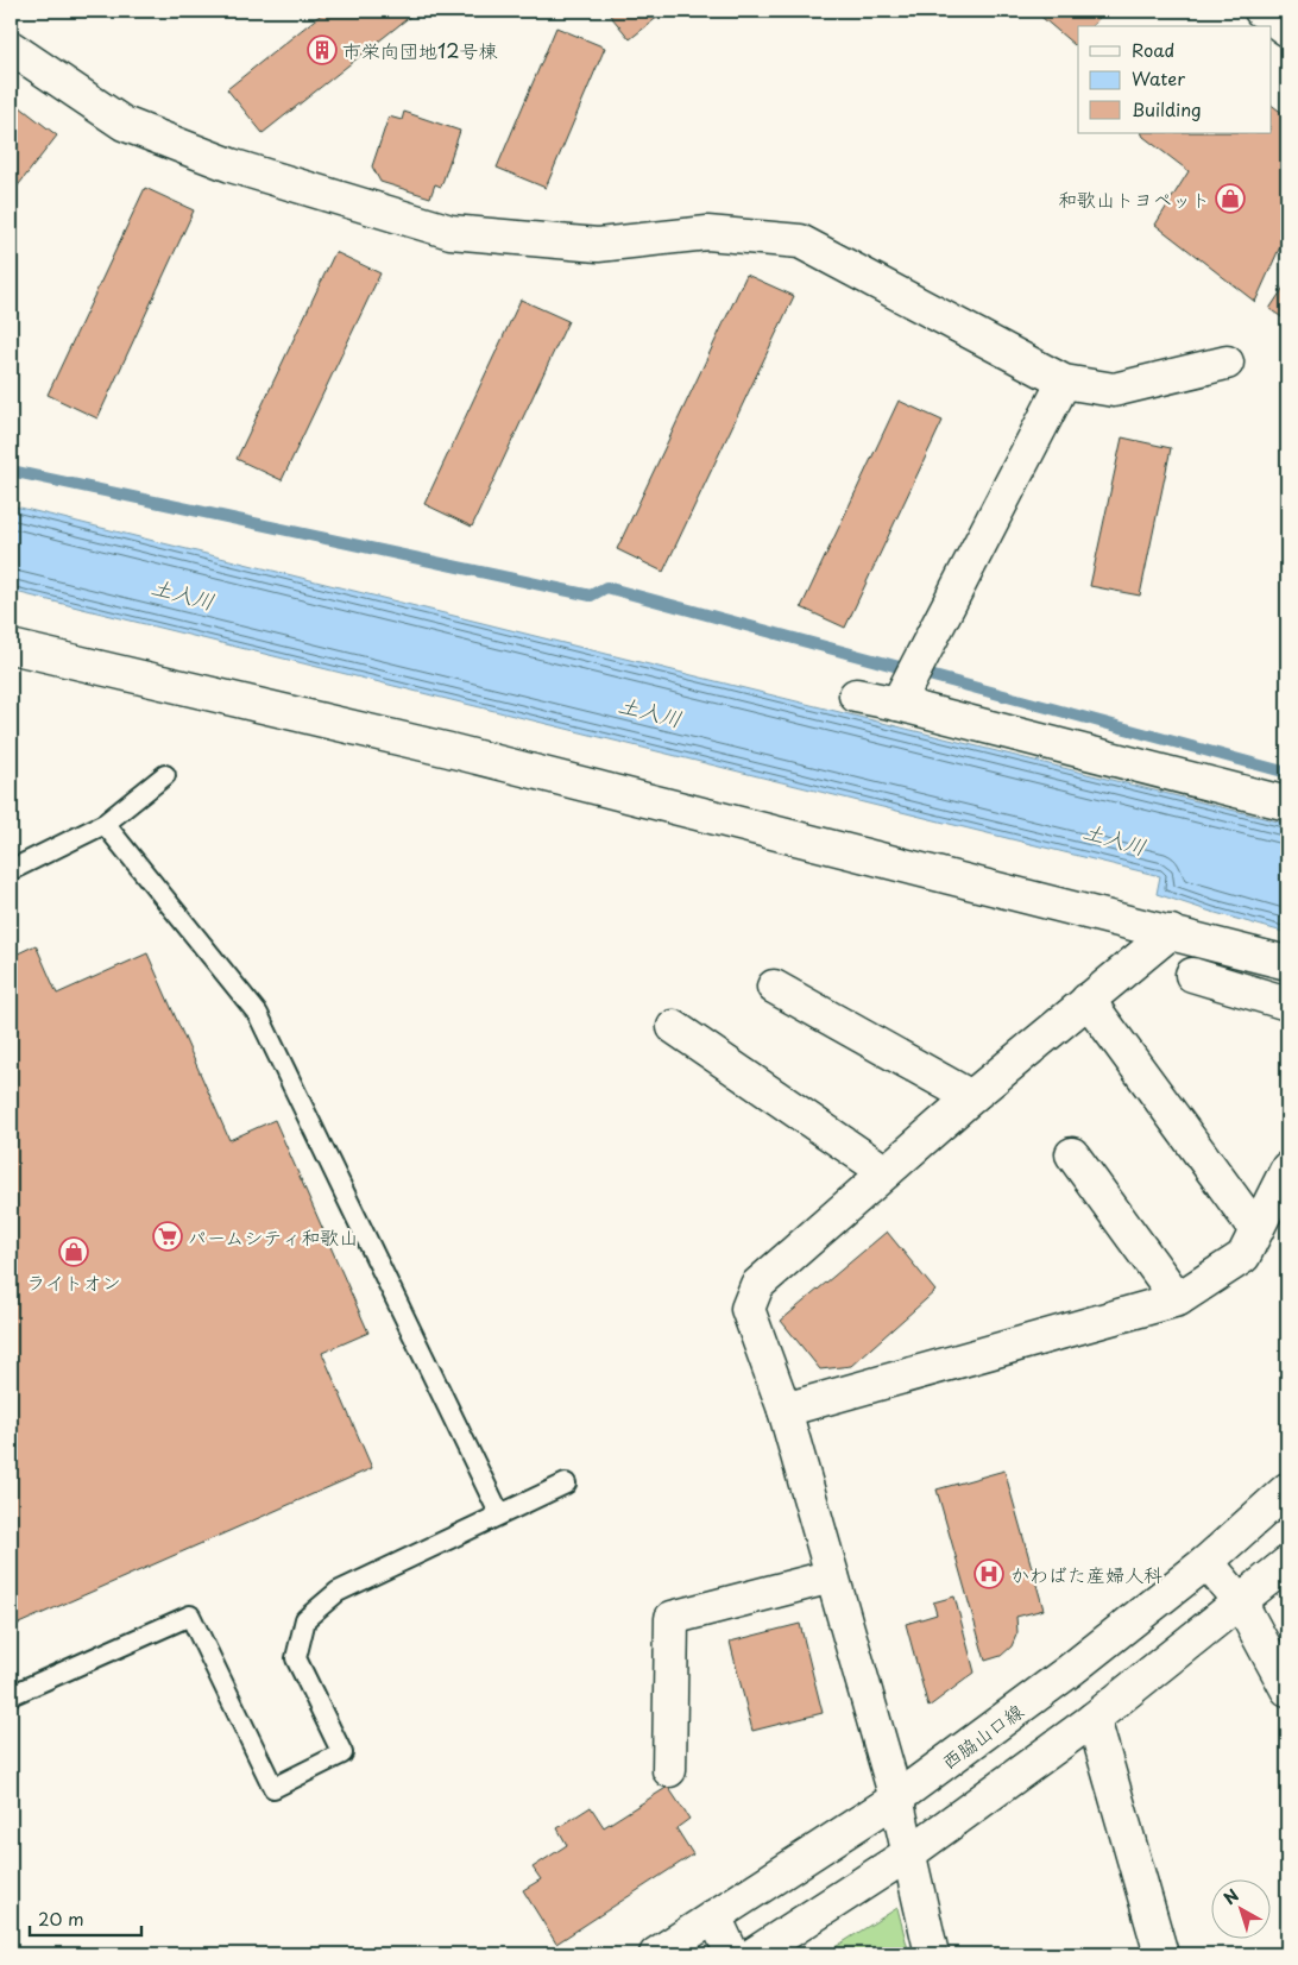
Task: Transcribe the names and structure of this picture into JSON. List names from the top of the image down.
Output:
{
  "streets": {
    "street": ["西脇山口線"]
  },
  "water": ["土入川"],
  "places": {
    "building": ["市栄向団地12号棟"],
    "shop": ["和歌山トヨペット", "ライトオン"],
    "supermarket": ["パームシティ和歌山"],
    "hospital": ["かわばた産婦人科"]
  },
  "legend": ["Road", "Water", "Building"],
  "scale_bar": "20 m",
  "north": "top left"
}
